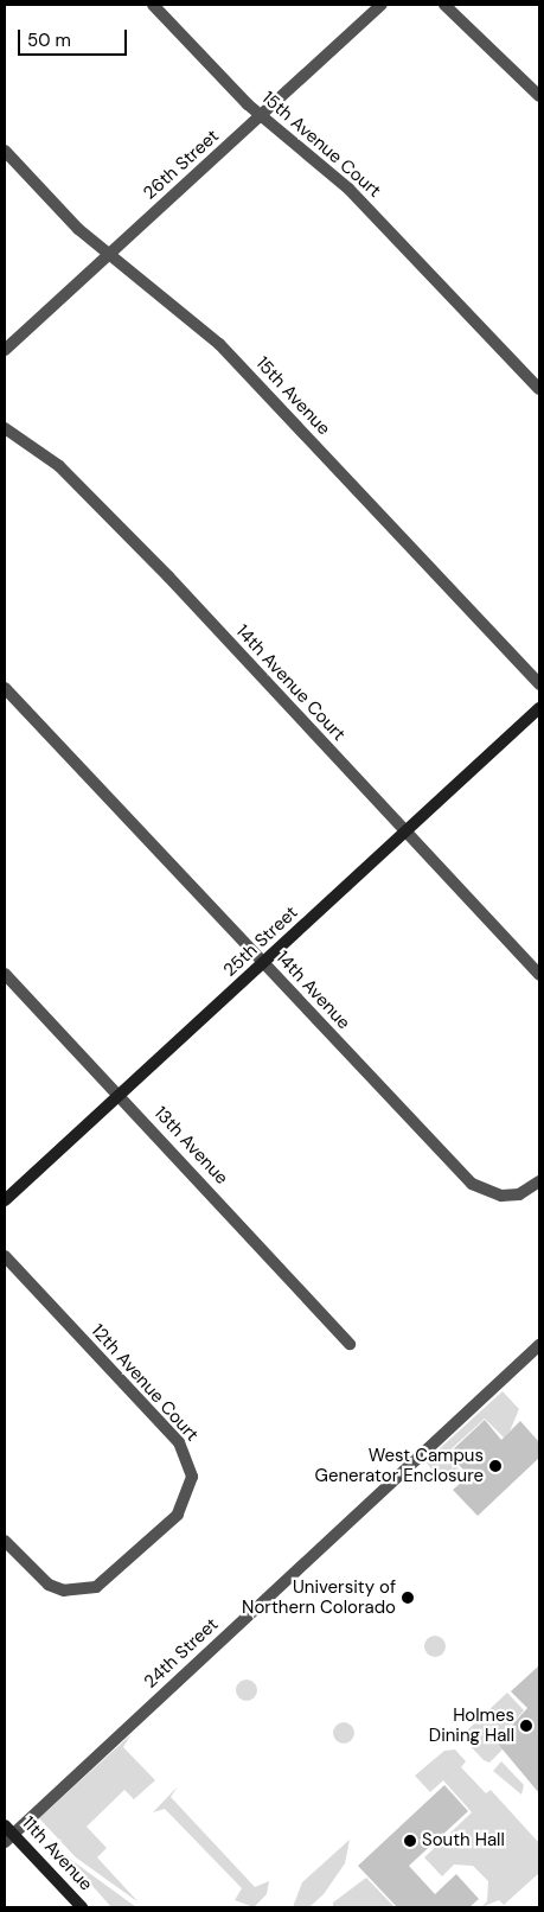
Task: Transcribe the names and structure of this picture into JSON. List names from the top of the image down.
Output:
{
  "streets": {
    "street": [
      "15th Avenue Court",
      "26th Street",
      "15th Avenue",
      "14th Avenue Court",
      "25th Street",
      "14th Avenue",
      "13th Avenue",
      "12th Avenue Court",
      "24th Street",
      "11th Avenue"
    ]
  },
  "crossings": [
    ["15th Avenue Court", "26th Street"],
    ["26th Street", "15th Avenue"],
    ["14th Avenue Court", "25th Street"],
    ["25th Street", "14th Avenue"],
    ["25th Street", "13th Avenue"],
    ["24th Street", "11th Avenue"]
  ],
  "places": [
    "West Campus Generator Enclosure",
    "University of Northern Colorado",
    "Holmes Dining Hall",
    "South Hall"
  ],
  "scale_bar": "50 m"
}
